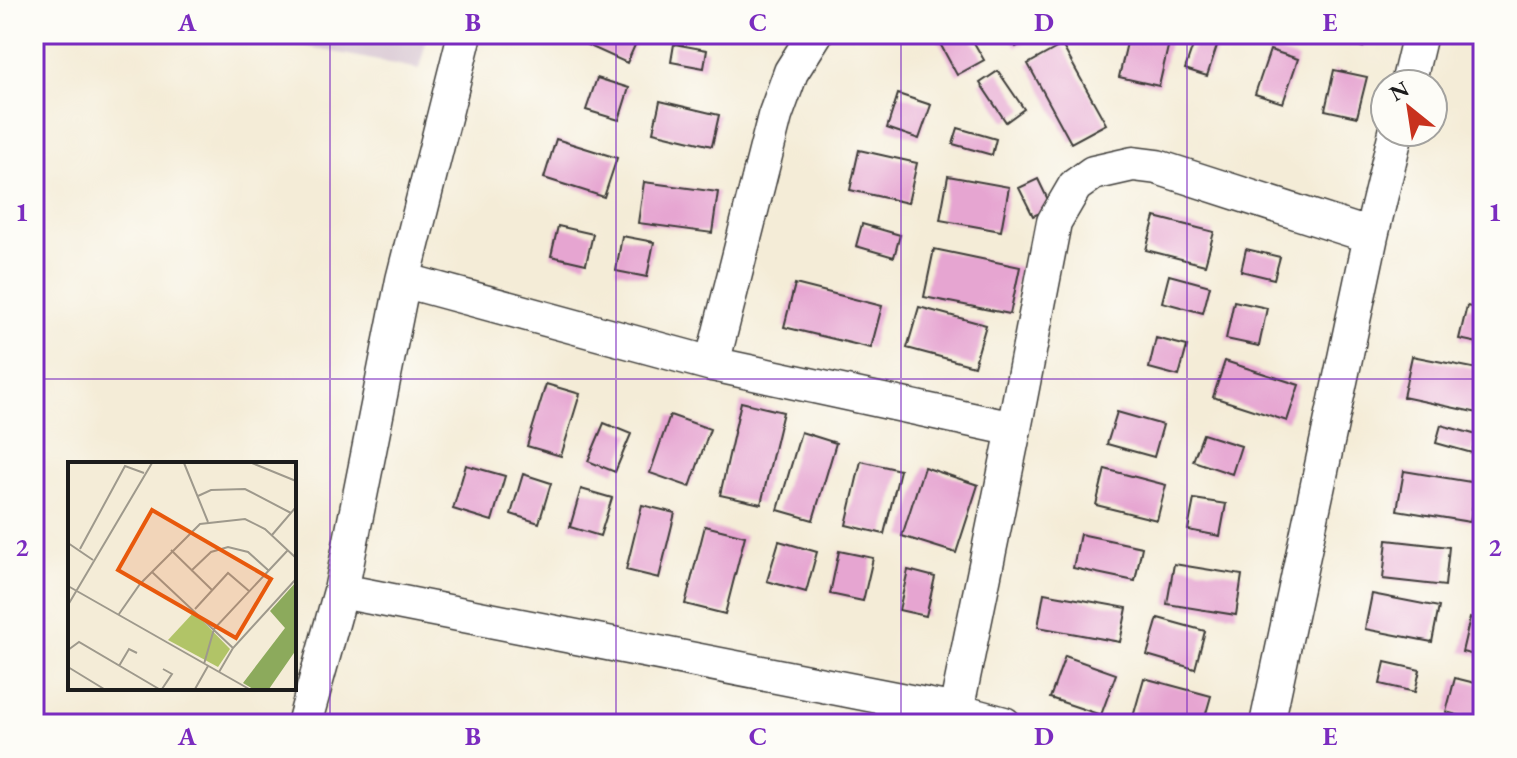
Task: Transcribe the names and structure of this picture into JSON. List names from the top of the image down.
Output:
{
  "north": "top left",
  "grid": {
    "columns": [
      "A",
      "B",
      "C",
      "D",
      "E"
    ],
    "rows": ["1", "2"]
  }
}
